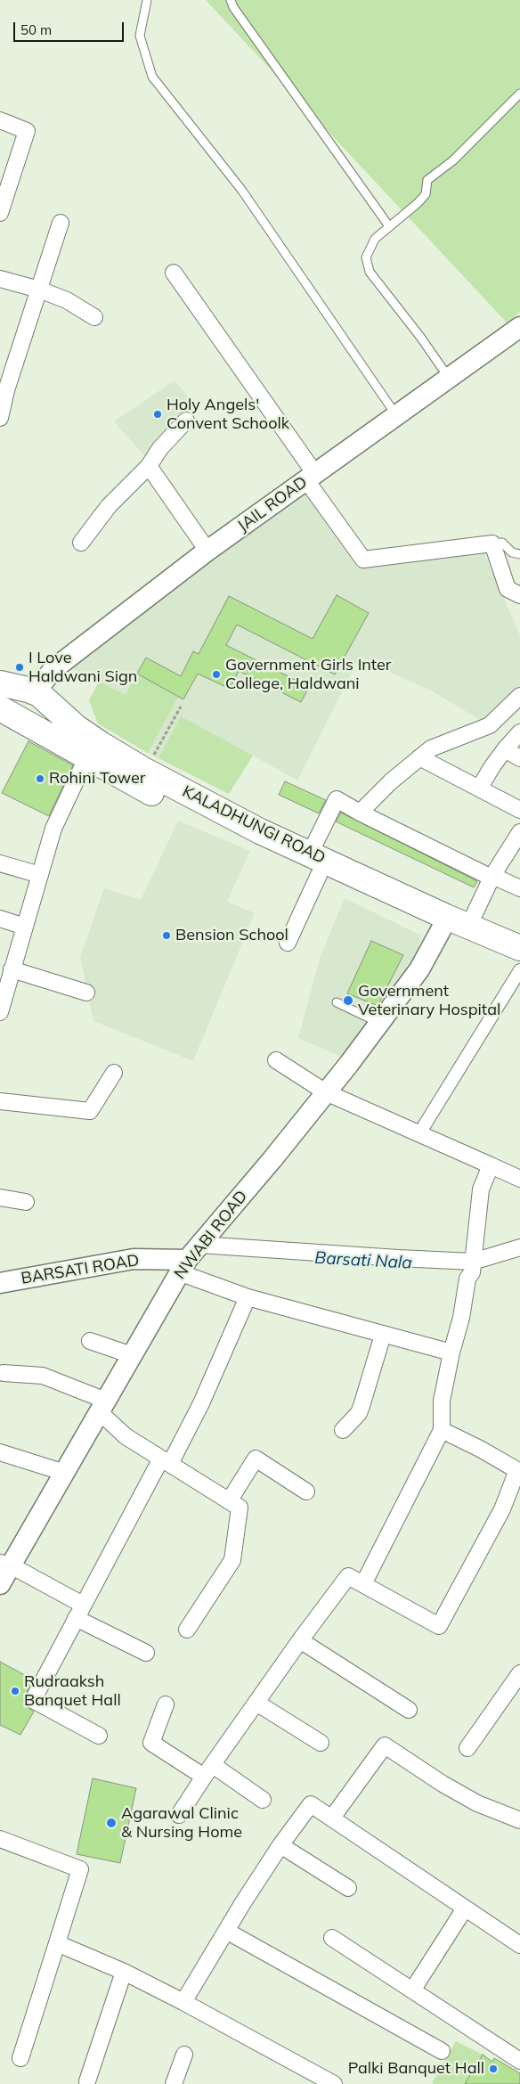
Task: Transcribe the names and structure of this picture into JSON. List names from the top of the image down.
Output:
{
  "streets": {
    "main road": ["KALADHUNGI ROAD"],
    "street": ["JAIL ROAD", "NWABI ROAD", "BARSATI ROAD"]
  },
  "crossings": [
    ["JAIL ROAD", "KALADHUNGI ROAD"],
    ["KALADHUNGI ROAD", "NWABI ROAD"],
    ["NWABI ROAD", "BARSATI ROAD"]
  ],
  "water": ["Barsati Nala"],
  "places": [
    "Holy Angels' Convent Schoolk",
    "I Love Haldwani Sign",
    "Government Girls Inter College, Haldwani",
    "Rohini Tower",
    "Bension School",
    "Government Veterinary Hospital",
    "Rudraaksh Banquet Hall",
    "Agarawal Clinic & Nursing Home",
    "Palki Banquet Hall"
  ],
  "scale_bar": "50 m"
}
